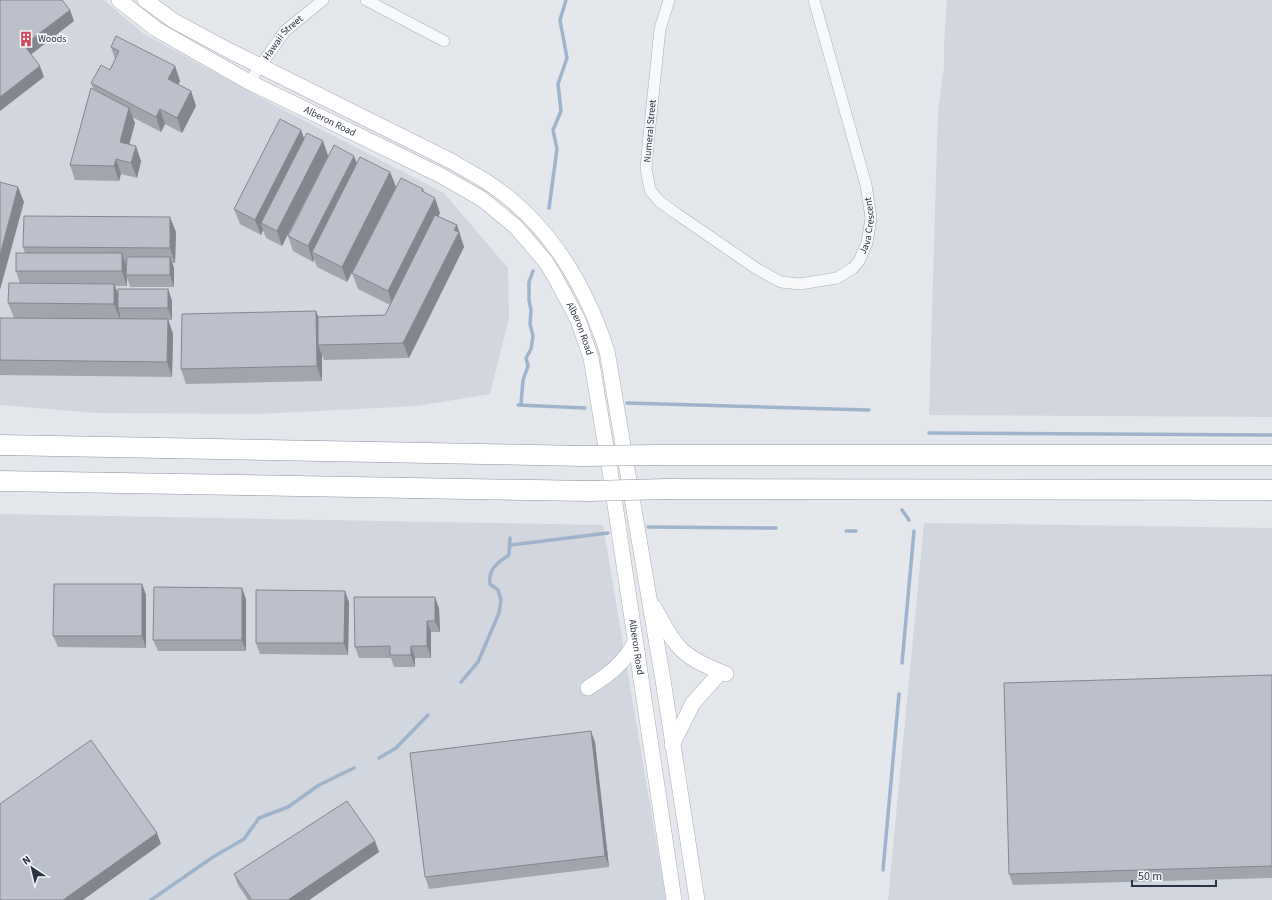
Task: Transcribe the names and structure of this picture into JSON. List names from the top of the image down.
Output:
{
  "streets": {
    "main road": ["Alberon Road"],
    "street": ["Hawaii Street", "Numeral Street", "Java Crescent"]
  },
  "crossings": [
    ["Hawaii Street", "Alberon Road"],
    ["Numeral Street", "Java Crescent"]
  ],
  "places": {
    "building": ["Woods"]
  },
  "scale_bar": "50 m",
  "north": "top left"
}
